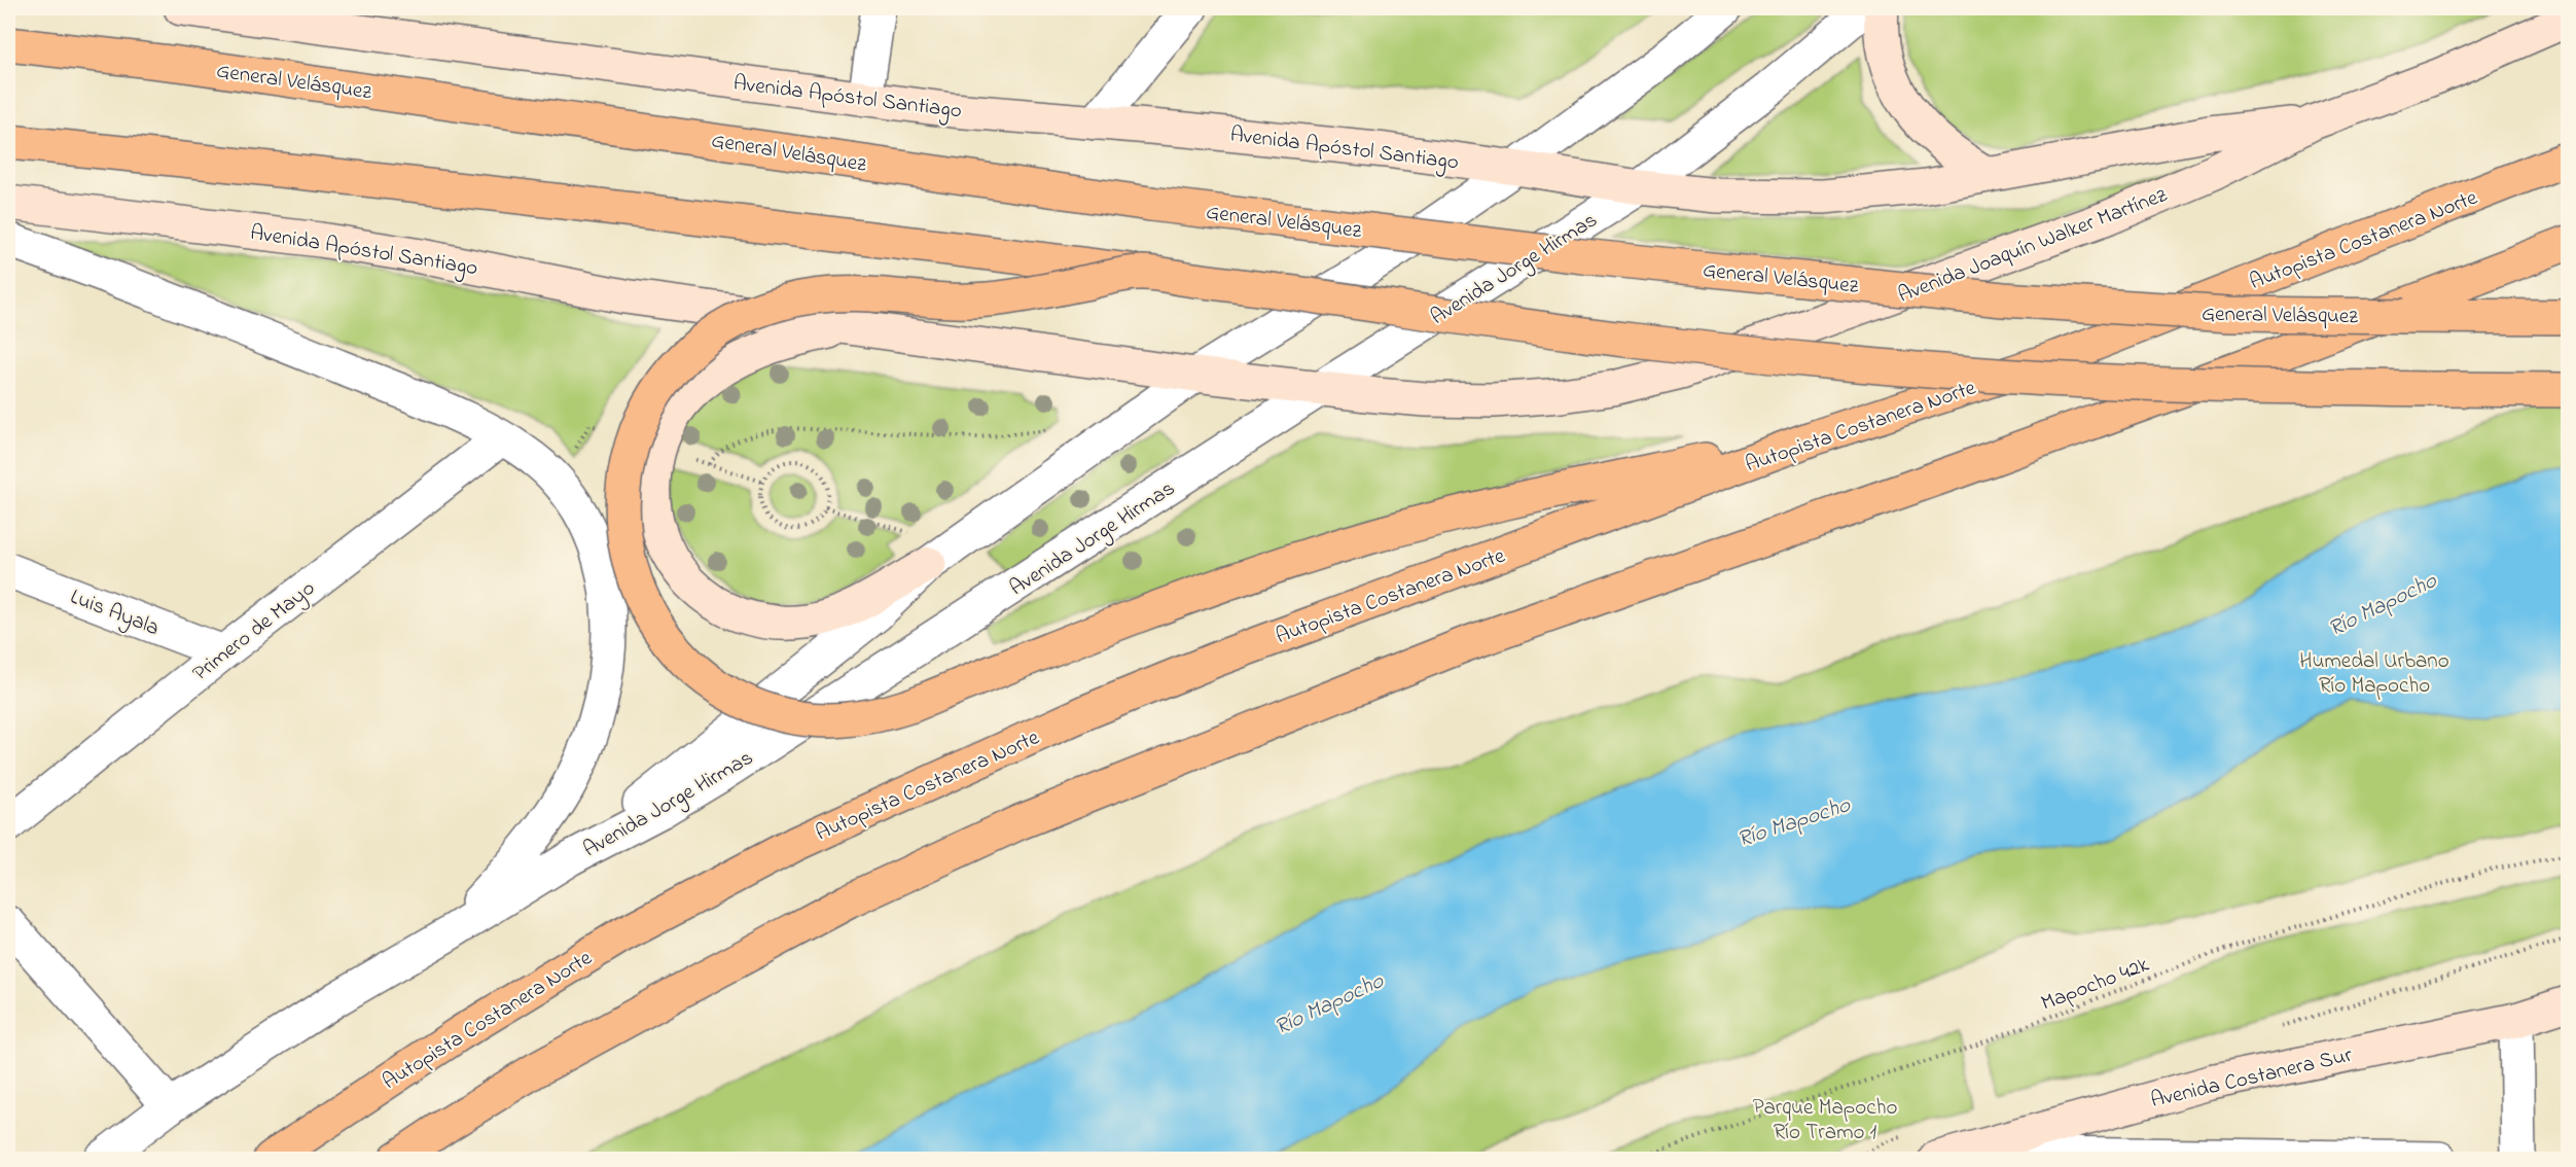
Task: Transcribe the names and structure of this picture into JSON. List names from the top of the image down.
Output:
{
  "streets": {
    "highway": ["General Velásquez", "Autopista Costanera Norte"],
    "main road": ["Avenida Apóstol Santiago", "Avenida Joaquín Walker Martínez", "Avenida Costanera Sur"],
    "street": ["Avenida Jorge Hirmas", "Luis Ayala", "Primero de Mayo"],
    "path": ["Mapocho 42k"]
  },
  "crossings": [
    ["Avenida Apóstol Santiago", "Avenida Joaquín Walker Martínez"],
    ["Avenida Apóstol Santiago", "Avenida Jorge Hirmas"],
    ["Avenida Joaquín Walker Martínez", "Avenida Jorge Hirmas"],
    ["Luis Ayala", "Primero de Mayo"]
  ],
  "water": ["Río Mapocho"],
  "parks": ["Humedal Urbano Río Mapocho", "Parque Mapocho Río Tramo 1"]
}
